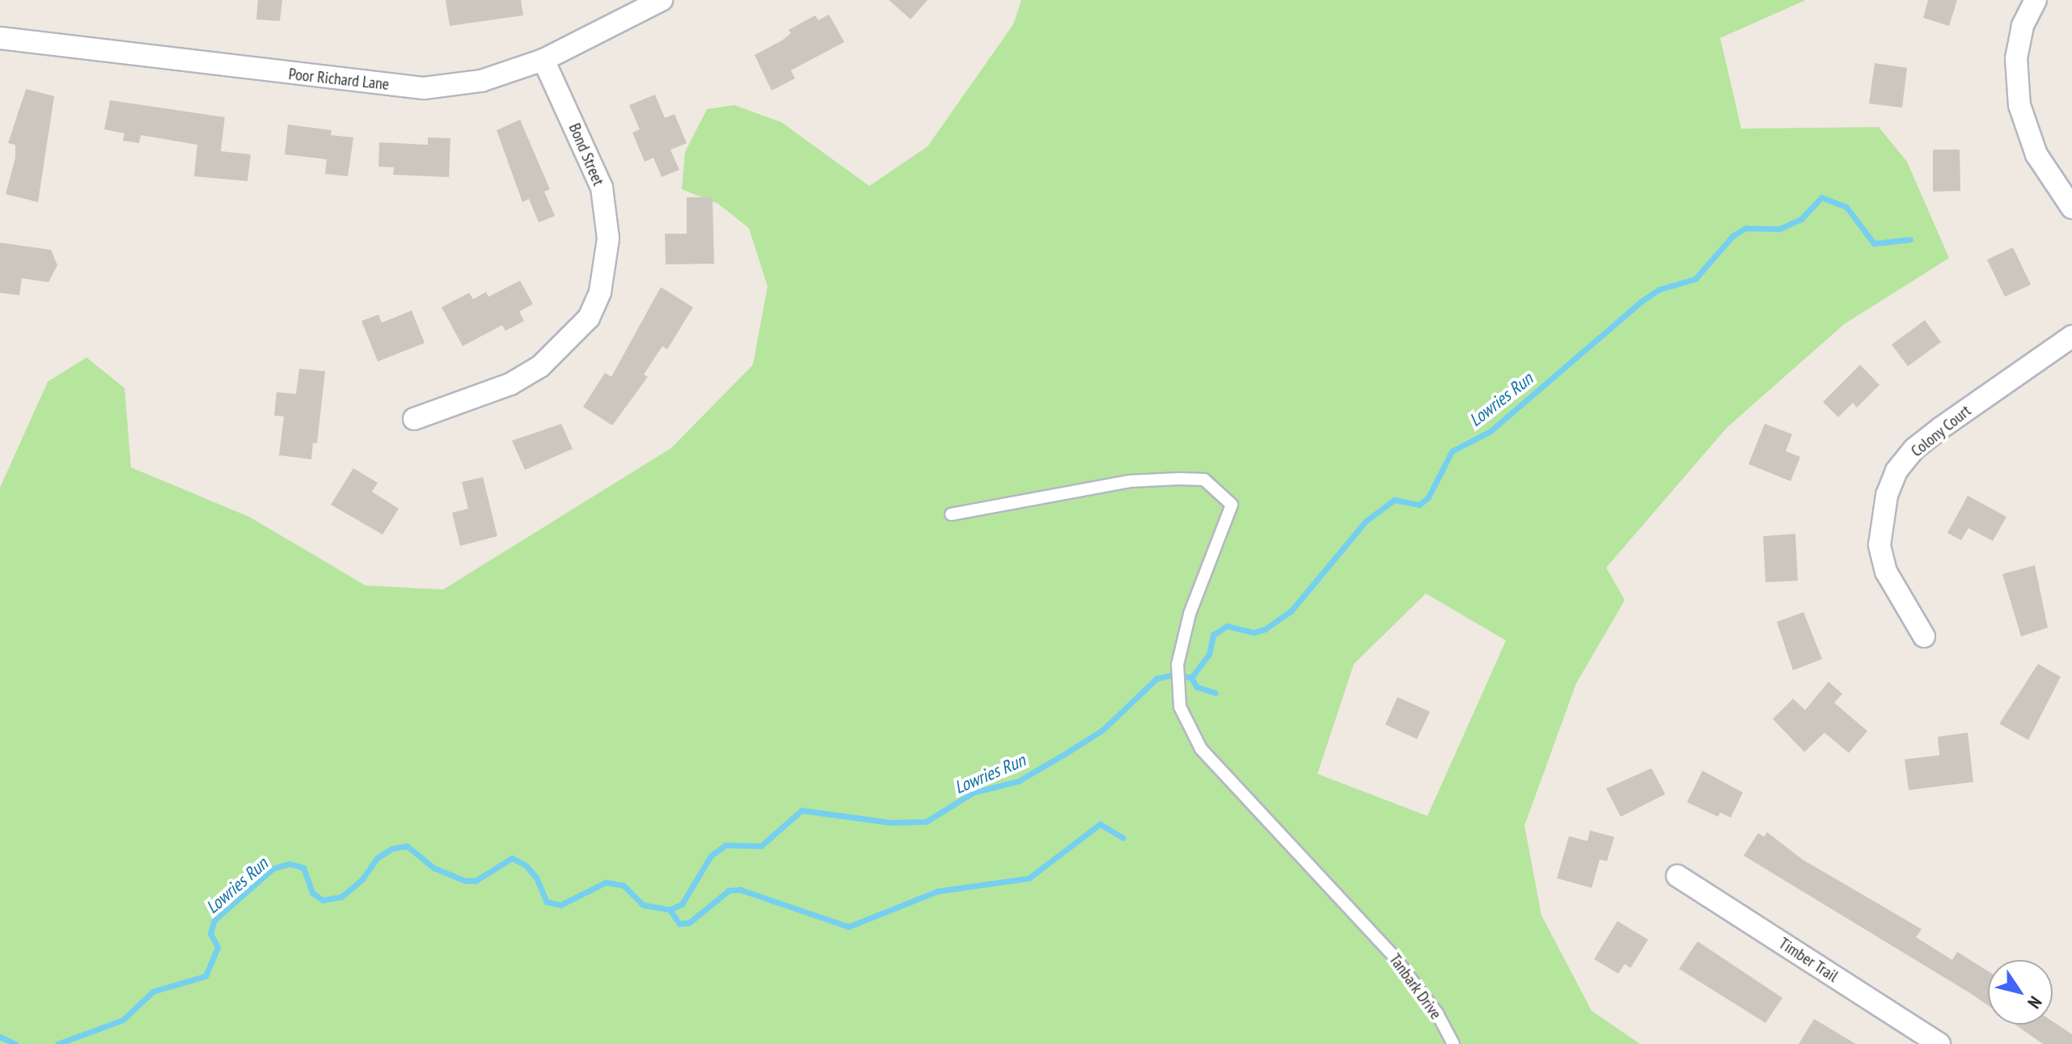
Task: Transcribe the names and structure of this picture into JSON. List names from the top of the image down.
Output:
{
  "streets": {
    "street": [
      "Poor Richard Lane",
      "Bond Street",
      "Colony Court",
      "Timber Trail"
    ],
    "lane": ["Tanbark Drive"]
  },
  "crossings": [
    ["Poor Richard Lane", "Bond Street"]
  ],
  "water": ["Lowries Run"],
  "north": "bottom right"
}
